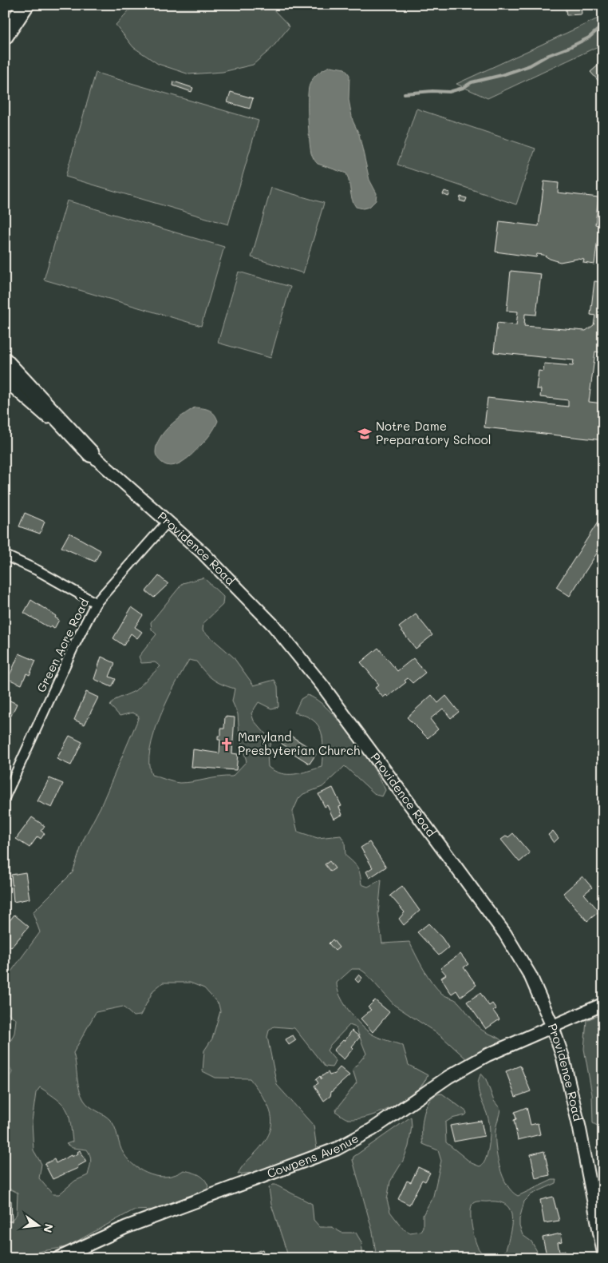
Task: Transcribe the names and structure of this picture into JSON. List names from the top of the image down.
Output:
{
  "streets": {
    "street": ["Providence Road", "Green Acre Road", "Cowpens Avenue"]
  },
  "crossings": [
    ["Providence Road", "Green Acre Road"],
    ["Providence Road", "Cowpens Avenue"]
  ],
  "places": {
    "school or university": ["Notre Dame Preparatory School"],
    "church": ["Maryland Presbyterian Church"]
  },
  "north": "right"
}
